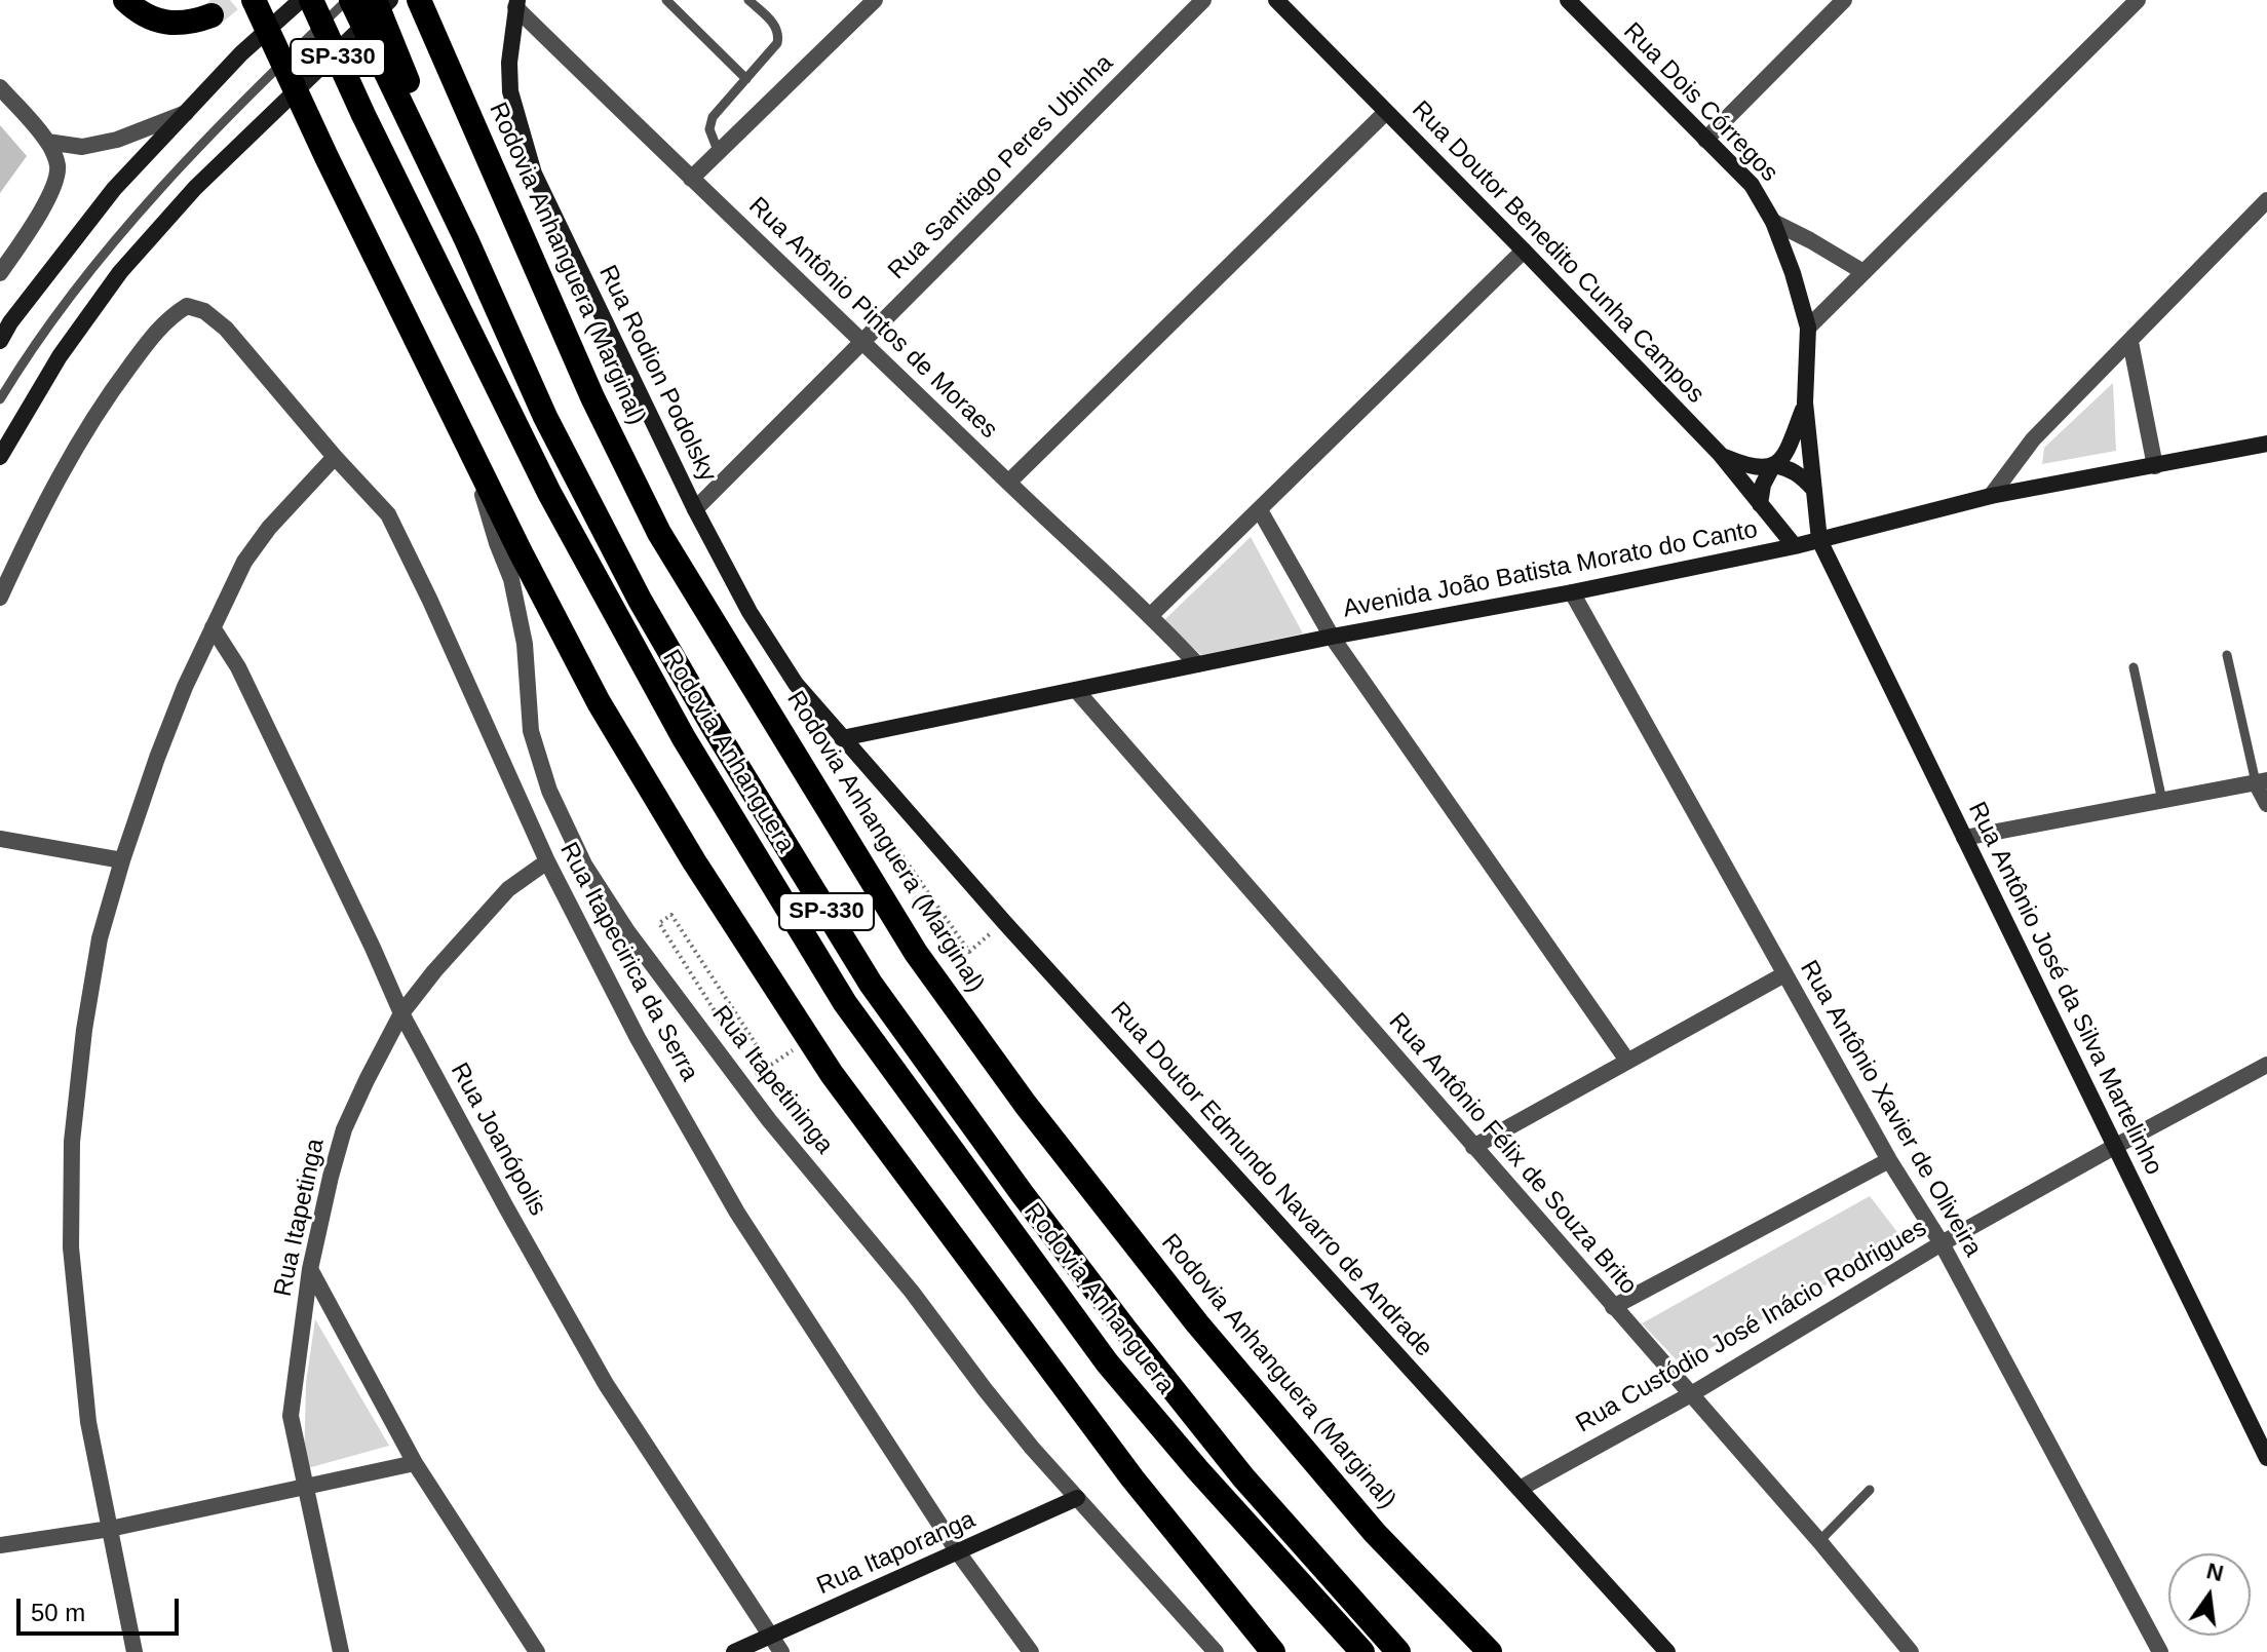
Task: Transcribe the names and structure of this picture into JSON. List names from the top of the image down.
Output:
{
  "streets": {
    "highway": ["SP-330", "Rodovia Anhanguera (Marginal)", "Rodovia Anhanguera"],
    "street": [
      "Rua Dois Córregos",
      "Rua Santiago Peres Ubinha",
      "Rua Doutor Benedito Cunha Campos",
      "Rua Antônio Pintos de Moraes",
      "Rua Rodion Podolsky",
      "Avenida João Batista Morato do Canto",
      "Rua Itapecirica da Serra",
      "Rua Antônio José da Silva Martelinho",
      "Rua Itapetininga",
      "Rua Antônio Xavier de Oliveira",
      "Rua Joanópolis",
      "Rua Antônio Félix de Souza Brito",
      "Rua Doutor Edmundo Navarro de Andrade",
      "Rua Itapetinga",
      "Rua Custódio José Inácio Rodrigues",
      "Rua Itaporanga"
    ]
  },
  "crossings": [
    ["Rua Dois Córregos", "Avenida João Batista Morato do Canto"],
    ["Rua Dois Córregos", "Rua Antônio José da Silva Martelinho"],
    ["Rua Santiago Peres Ubinha", "Rua Antônio Pintos de Moraes"],
    ["Rua Santiago Peres Ubinha", "Rua Rodion Podolsky"],
    ["Rua Doutor Benedito Cunha Campos", "Avenida João Batista Morato do Canto"],
    ["Rua Antônio Pintos de Moraes", "Rua Rodion Podolsky"],
    ["Rua Antônio Pintos de Moraes", "Avenida João Batista Morato do Canto"],
    ["Rua Rodion Podolsky", "Avenida João Batista Morato do Canto"],
    ["Rua Rodion Podolsky", "Rua Doutor Edmundo Navarro de Andrade"],
    ["Avenida João Batista Morato do Canto", "Rua Antônio José da Silva Martelinho"],
    ["Avenida João Batista Morato do Canto", "Rua Antônio Xavier de Oliveira"],
    ["Avenida João Batista Morato do Canto", "Rua Antônio Félix de Souza Brito"],
    ["Avenida João Batista Morato do Canto", "Rua Doutor Edmundo Navarro de Andrade"],
    ["Rua Itapecirica da Serra", "Rua Itapetinga"],
    ["Rua Itapecirica da Serra", "Rua Itaporanga"],
    ["Rua Antônio José da Silva Martelinho", "Rua Custódio José Inácio Rodrigues"],
    ["Rua Itapetininga", "Rua Itaporanga"],
    ["Rua Antônio Xavier de Oliveira", "Rua Custódio José Inácio Rodrigues"],
    ["Rua Joanópolis", "Rua Itapetinga"],
    ["Rua Joanópolis", "Rua Itaporanga"],
    ["Rua Antônio Félix de Souza Brito", "Rua Custódio José Inácio Rodrigues"],
    ["Rua Doutor Edmundo Navarro de Andrade", "Rua Custódio José Inácio Rodrigues"]
  ],
  "scale_bar": "50 m",
  "north": "top"
}
